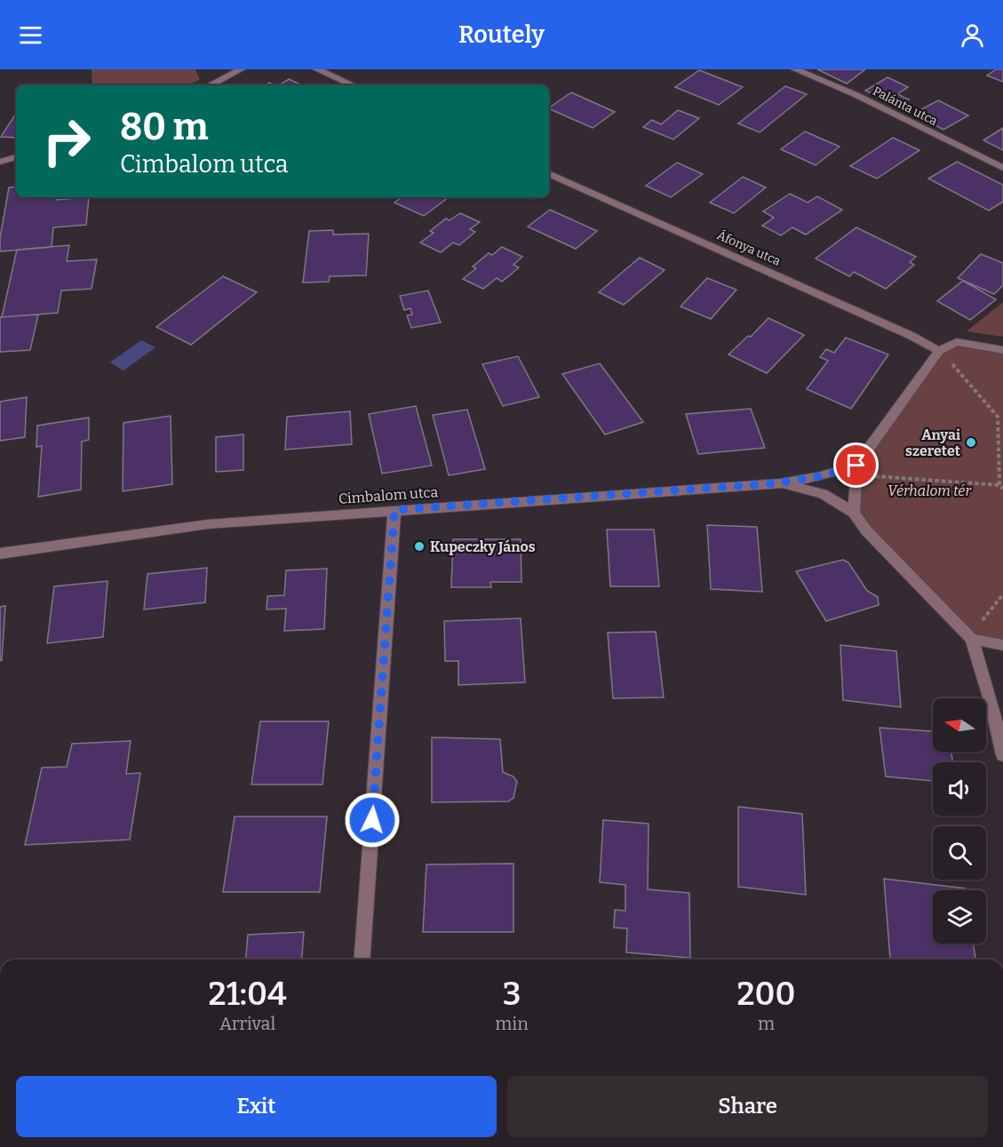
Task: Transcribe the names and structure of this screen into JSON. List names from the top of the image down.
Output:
{
  "streets": {
    "street": ["Palánta utca", "Áfonya utca", "Cimbalom utca"]
  },
  "parks": ["Vérhalom tér"],
  "places": ["Anyai szeretet", "Kupeczky János"],
  "north": "left",
  "page": {
    "header": "Routely",
    "turn": ["80 m", "Cimbalom utca"],
    "eta": [
      "21:04",
      "Arrival",
      "3",
      "min",
      "200",
      "m"
    ],
    "buttons": ["Exit", "Share"]
  }
}
